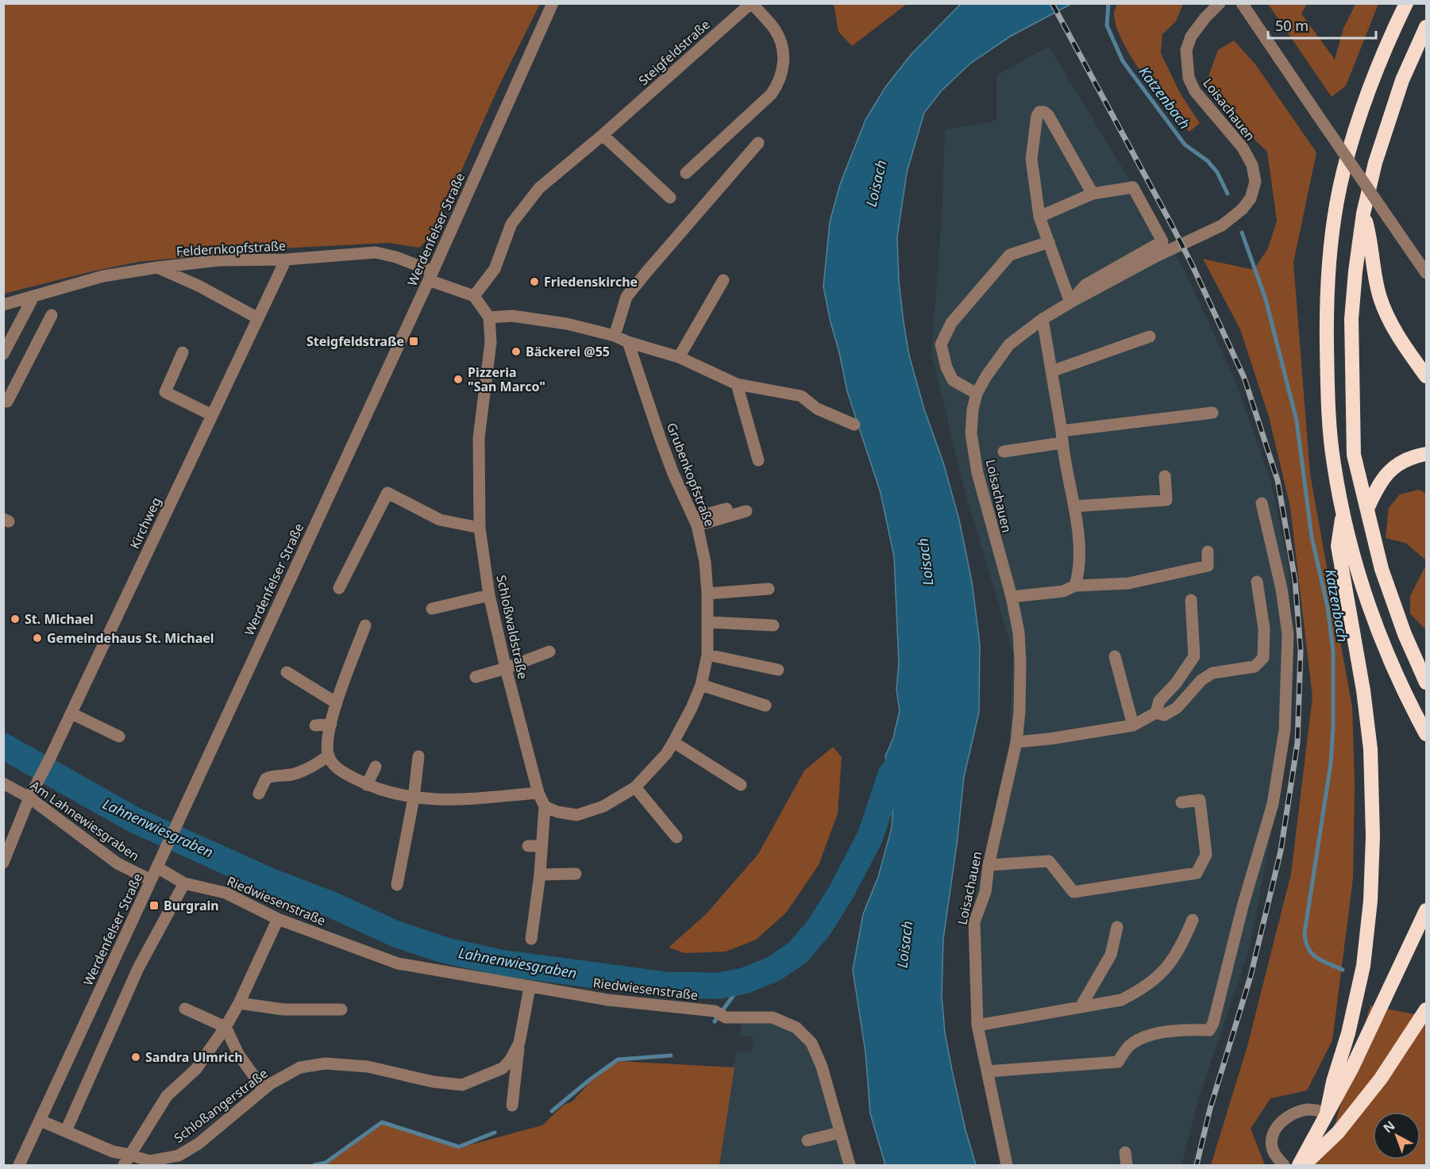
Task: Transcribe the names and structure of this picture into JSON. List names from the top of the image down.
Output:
{
  "streets": {
    "street": [
      "Steigfeldstraße",
      "Loisachauen",
      "Werdenfelser Straße",
      "Feldernkopfstraße",
      "Grubenkopfstraße",
      "Kirchweg",
      "Schloßwaldstraße",
      "Am Lahnewiesgraben",
      "Riedwiesenstraße",
      "Schloßangerstraße"
    ]
  },
  "crossings": [
    ["Steigfeldstraße", "Feldernkopfstraße"],
    ["Werdenfelser Straße", "Feldernkopfstraße"],
    ["Werdenfelser Straße", "Am Lahnewiesgraben"],
    ["Werdenfelser Straße", "Riedwiesenstraße"],
    ["Werdenfelser Straße", "Schloßangerstraße"],
    ["Feldernkopfstraße", "Kirchweg"],
    ["Grubenkopfstraße", "Schloßwaldstraße"],
    ["Kirchweg", "Am Lahnewiesgraben"],
    ["Riedwiesenstraße", "Schloßangerstraße"]
  ],
  "water": ["Katzenbach", "Loisach", "Lahnenwiesgraben"],
  "places": {
    "other": [
      "Friedenskirche",
      "Bäckerei @55",
      "Pizzeria \"San Marco\"",
      "St. Michael",
      "Gemeindehaus St. Michael",
      "Sandra Ulmrich"
    ],
    "transit": ["Steigfeldstraße", "Burgrain"]
  },
  "scale_bar": "50 m",
  "north": "top left"
}
